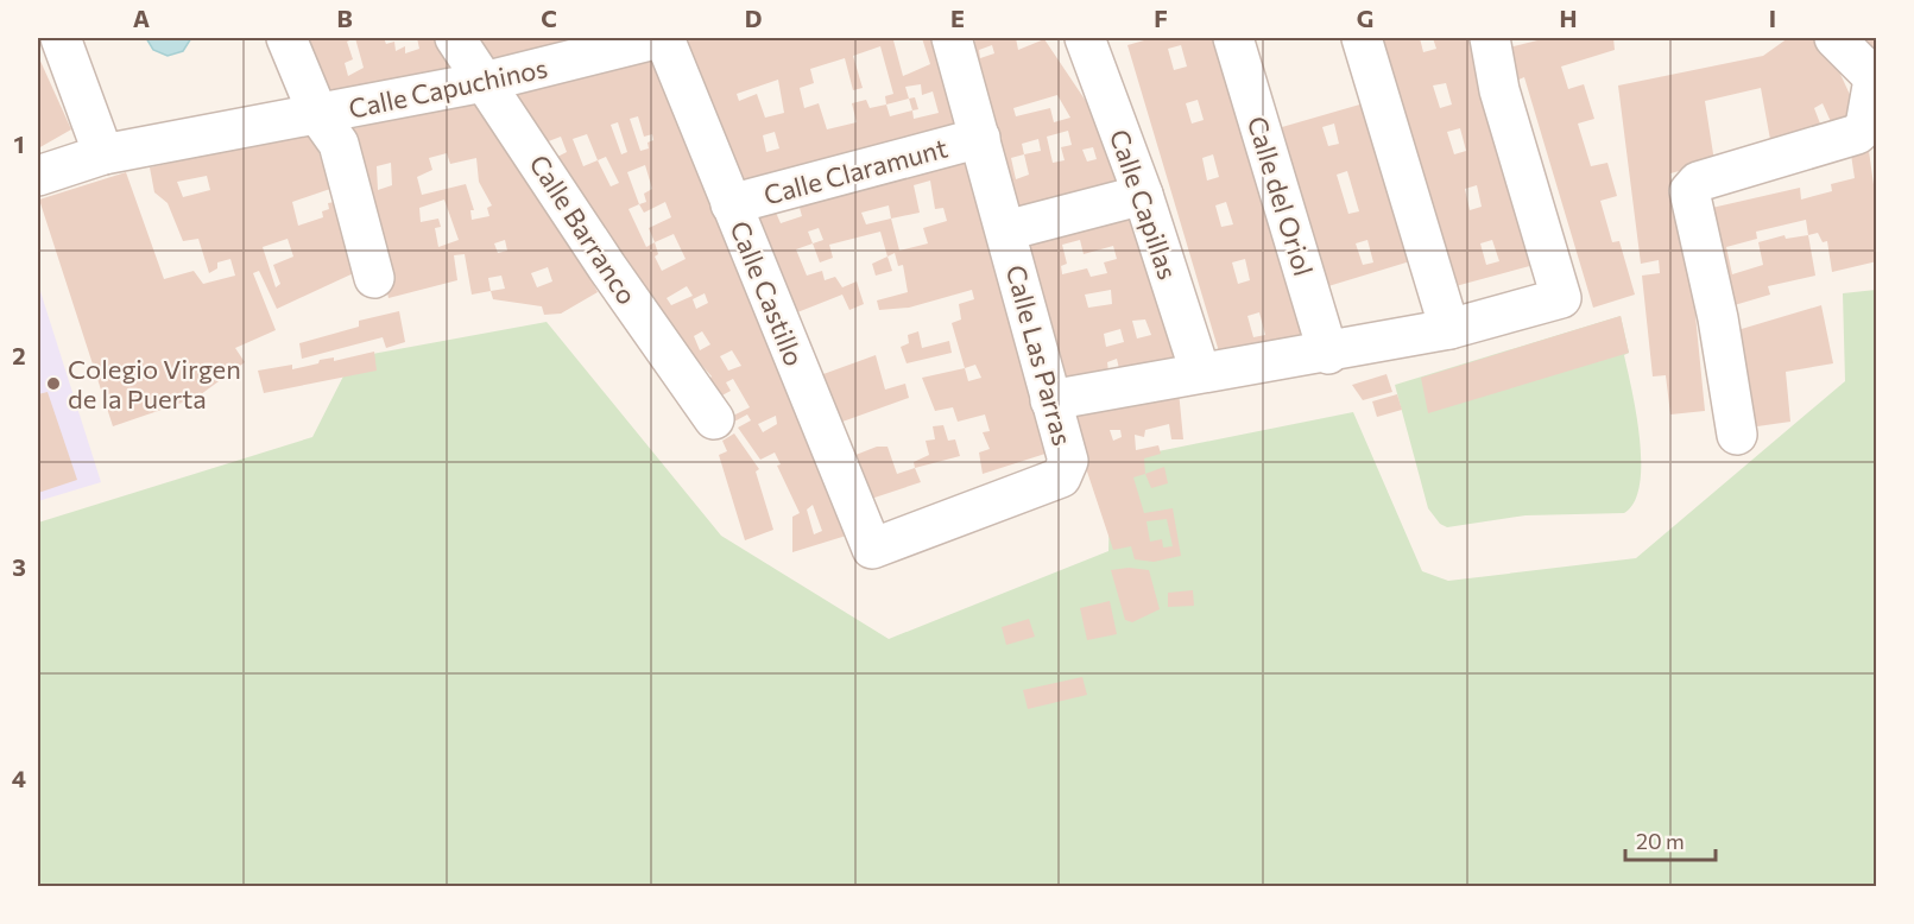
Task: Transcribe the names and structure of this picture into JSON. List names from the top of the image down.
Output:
{
  "streets": {
    "street": [
      "Calle Capuchinos",
      "Calle Claramunt",
      "Calle del Oriol",
      "Calle Capillas",
      "Calle Barranco",
      "Calle Castillo",
      "Calle Las Parras"
    ]
  },
  "crossings": [
    ["Calle Capuchinos", "Calle Barranco"],
    ["Calle Capuchinos", "Calle Castillo"],
    ["Calle Claramunt", "Calle Castillo"],
    ["Calle Claramunt", "Calle Las Parras"],
    ["Calle Castillo", "Calle Las Parras"]
  ],
  "places": ["Colegio Virgen de la Puerta"],
  "scale_bar": "20 m",
  "grid": {
    "columns": [
      "A",
      "B",
      "C",
      "D",
      "E",
      "F",
      "G",
      "H",
      "I"
    ],
    "rows": [
      "1",
      "2",
      "3",
      "4"
    ]
  }
}
